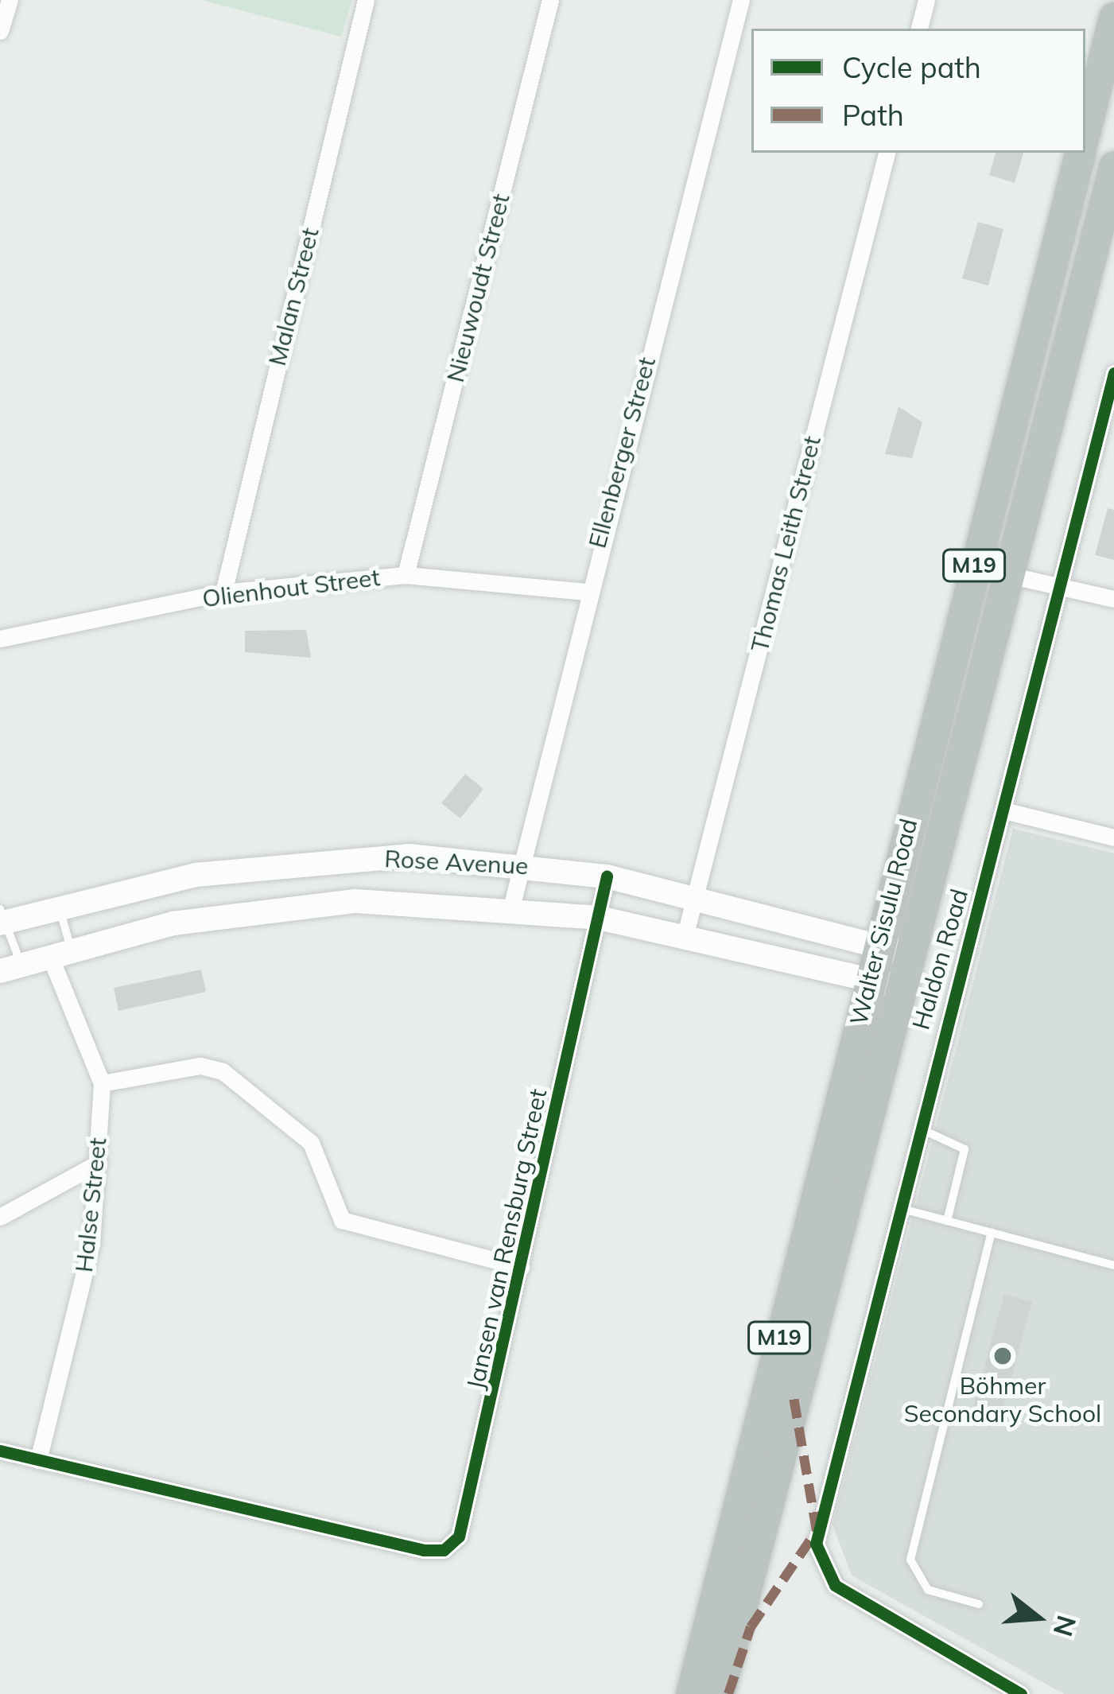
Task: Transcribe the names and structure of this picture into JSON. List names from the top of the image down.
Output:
{
  "streets": {
    "highway": ["M19", "Walter Sisulu Road"],
    "street": [
      "Nieuwoudt Street",
      "Malan Street",
      "Ellenberger Street",
      "Thomas Leith Street",
      "Olienhout Street",
      "Rose Avenue",
      "Haldon Road",
      "Halse Street",
      "Jansen van Rensburg Street"
    ]
  },
  "crossings": [
    ["Nieuwoudt Street", "Olienhout Street"],
    ["Malan Street", "Olienhout Street"],
    ["Ellenberger Street", "Olienhout Street"],
    ["Ellenberger Street", "Rose Avenue"],
    ["Thomas Leith Street", "Rose Avenue"],
    ["Rose Avenue", "Walter Sisulu Road"],
    ["Rose Avenue", "Halse Street"],
    ["Rose Avenue", "Jansen van Rensburg Street"],
    ["Halse Street", "Jansen van Rensburg Street"]
  ],
  "places": ["Böhmer Secondary School"],
  "legend": ["Cycle path", "Path"],
  "north": "right"
}
